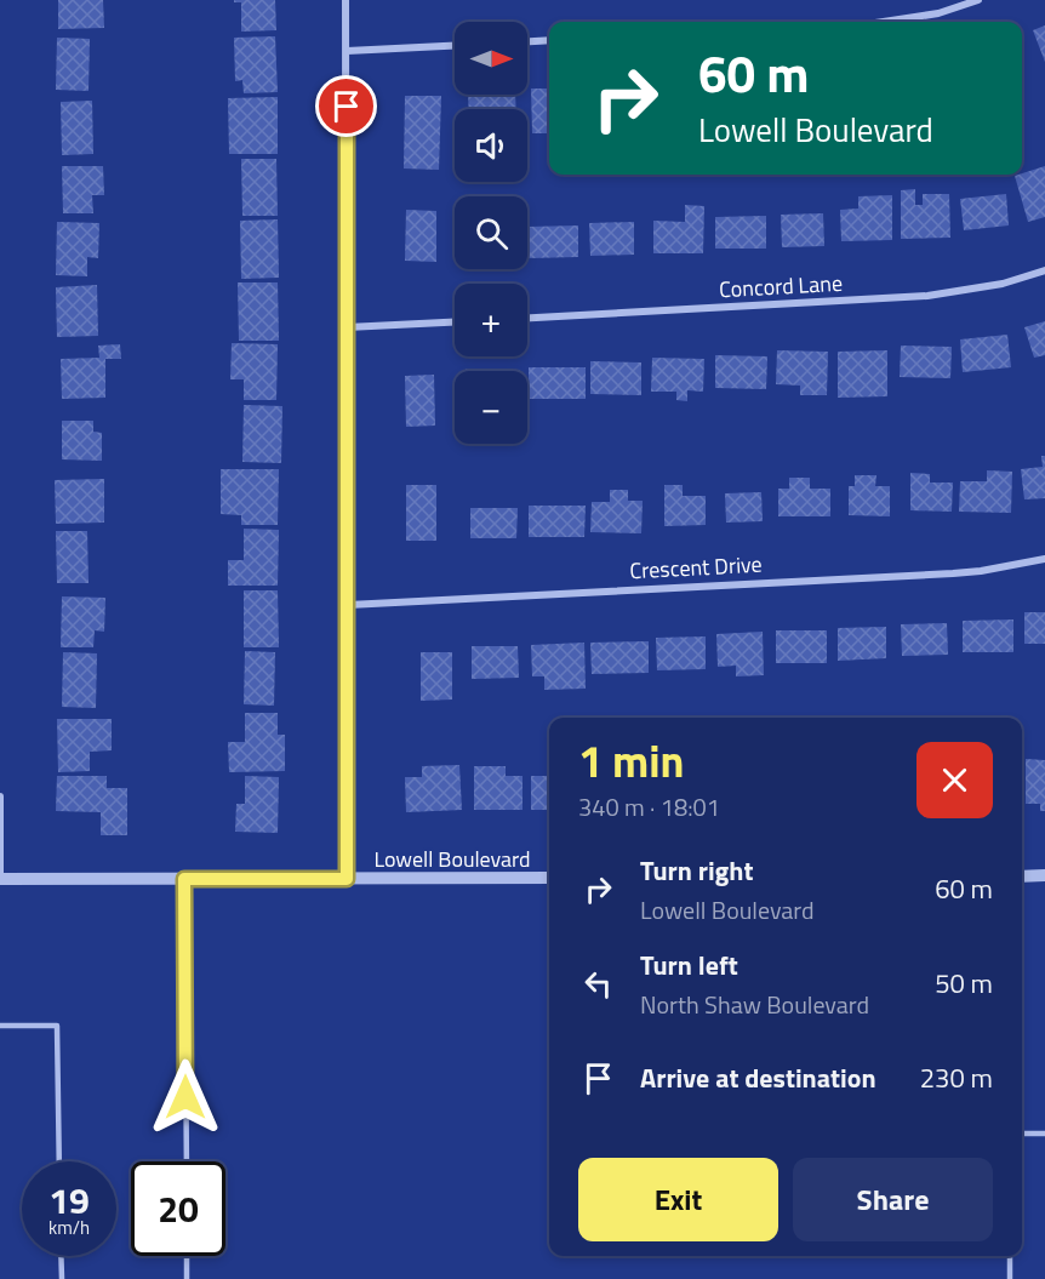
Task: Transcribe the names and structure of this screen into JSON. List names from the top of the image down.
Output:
{
  "streets": {
    "street": ["Concord Lane", "Crescent Drive", "Lowell Boulevard"]
  },
  "north": "right",
  "page": {
    "map_buttons": ["+", "−"],
    "turn": ["60 m", "Lowell Boulevard"],
    "heading": ["1 min", "340 m · 18:01"],
    "list": [
      {
        "name": "Turn right",
        "note": "Lowell Boulevard",
        "value": "60 m"
      },
      {
        "name": "Turn left",
        "note": "North Shaw Boulevard",
        "value": "50 m"
      },
      {
        "name": "Arrive at destination",
        "value": "230 m"
      }
    ],
    "buttons": ["Exit", "Share"],
    "speed": "19 km/h",
    "limit": "20"
  }
}
